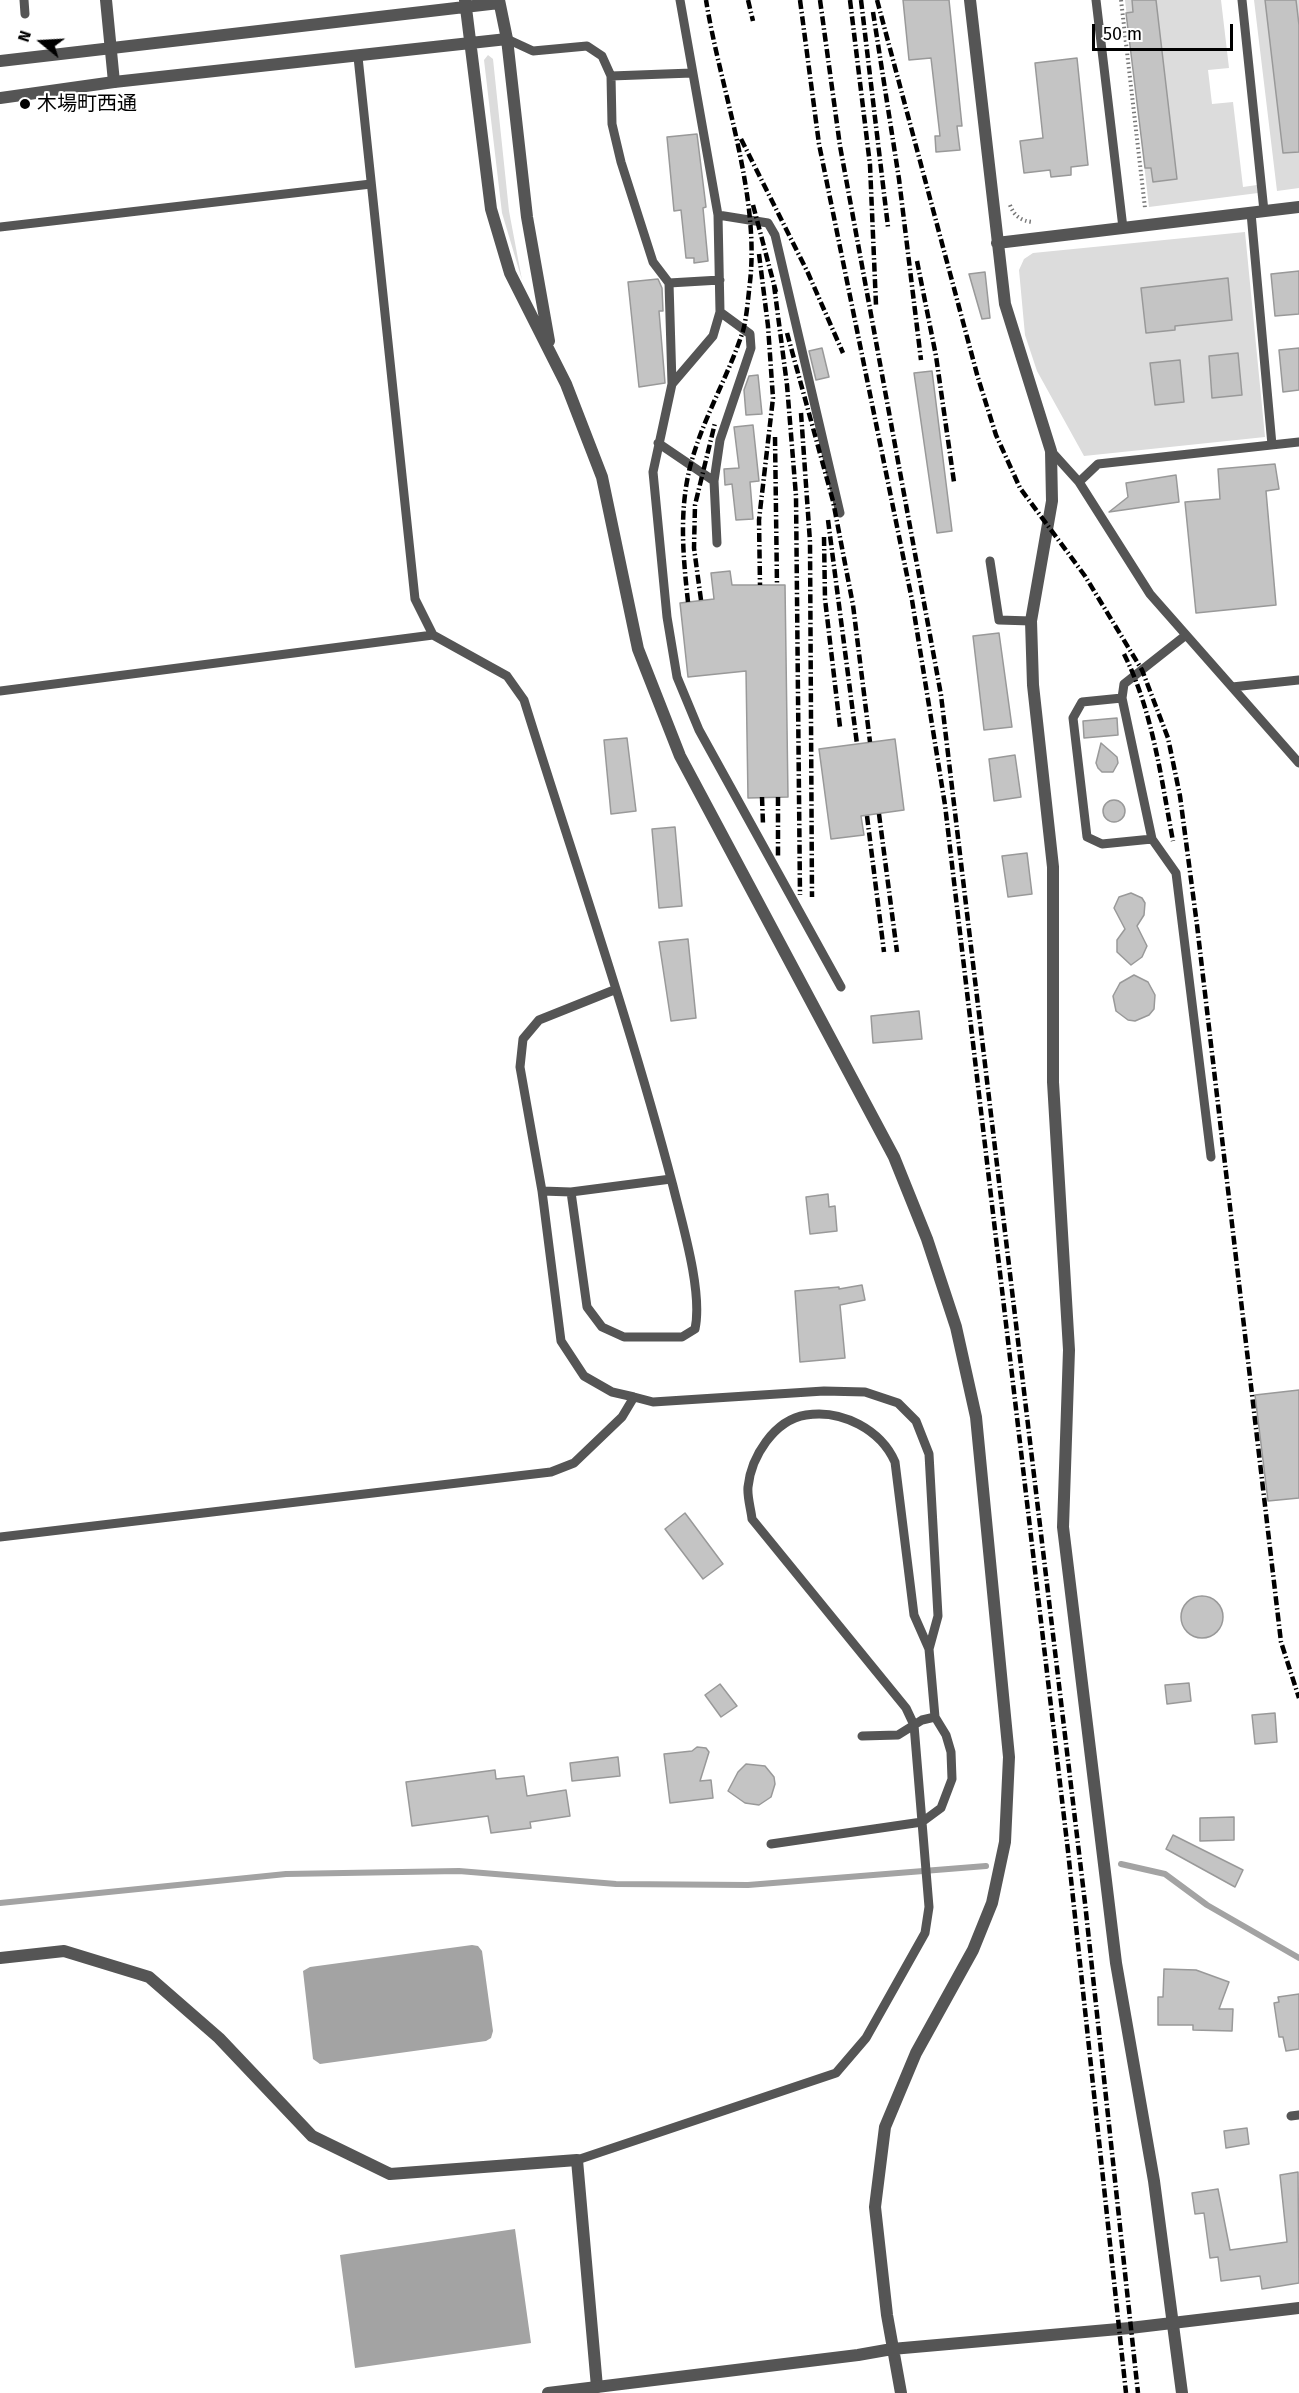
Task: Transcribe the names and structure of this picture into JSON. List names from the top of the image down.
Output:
{
  "places": ["木場町西通"],
  "scale_bar": "50 m",
  "north": "left"
}
